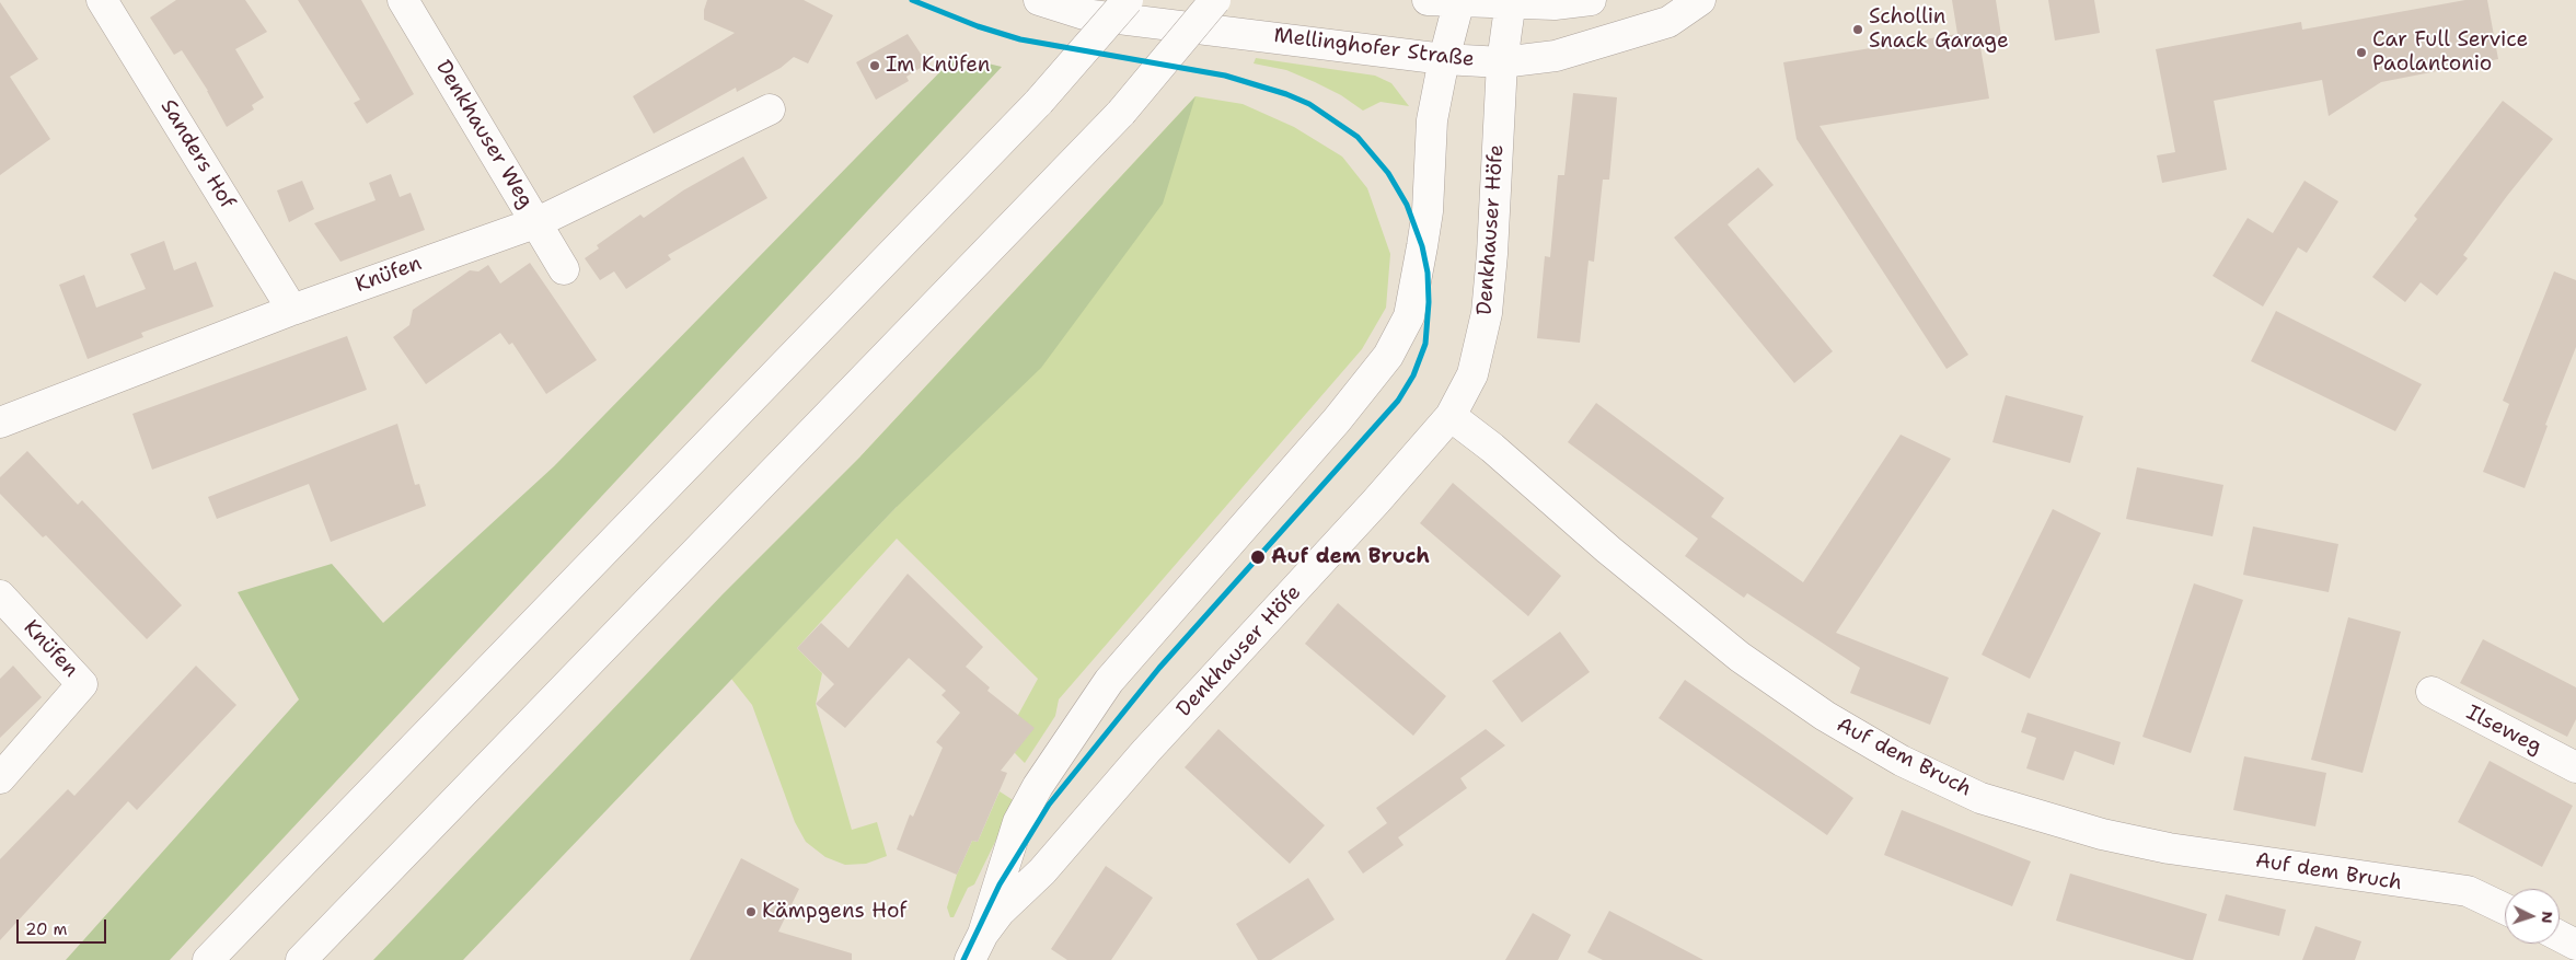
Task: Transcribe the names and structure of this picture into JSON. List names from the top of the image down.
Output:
{
  "streets": {
    "main road": [
      "Mellinghofer Straße",
      "Denkhauser Weg",
      "Sanders Hof",
      "Denkhauser Höfe",
      "Knüfen",
      "Ilseweg",
      "Auf dem Bruch"
    ]
  },
  "crossings": [
    ["Mellinghofer Straße", "Denkhauser Höfe"],
    ["Denkhauser Weg", "Knüfen"],
    ["Sanders Hof", "Knüfen"],
    ["Denkhauser Höfe", "Auf dem Bruch"]
  ],
  "places": [
    "Schollin Snack Garage",
    "Car Full Service Paolantonio",
    "Im Knüfen",
    "Auf dem Bruch",
    "Kämpgens Hof"
  ],
  "scale_bar": "20 m",
  "north": "right"
}
